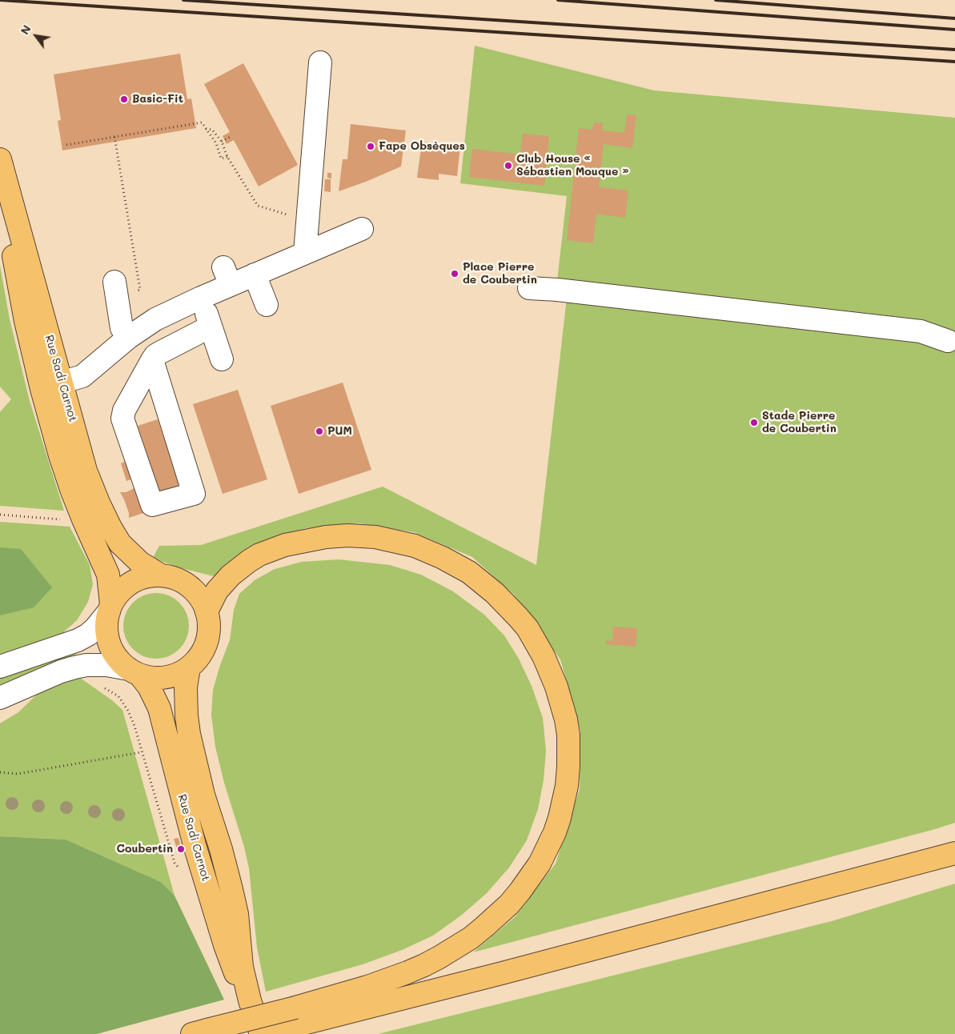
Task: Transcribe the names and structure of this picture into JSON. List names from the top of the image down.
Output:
{
  "streets": {
    "main road": ["Rue Sadi Carnot"]
  },
  "places": [
    "Basic-Fit",
    "Fape Obsèques",
    "Club House « Sébastien Mouque »",
    "Place Pierre de Coubertin",
    "Stade Pierre de Coubertin",
    "PUM",
    "Coubertin"
  ],
  "north": "top left"
}
